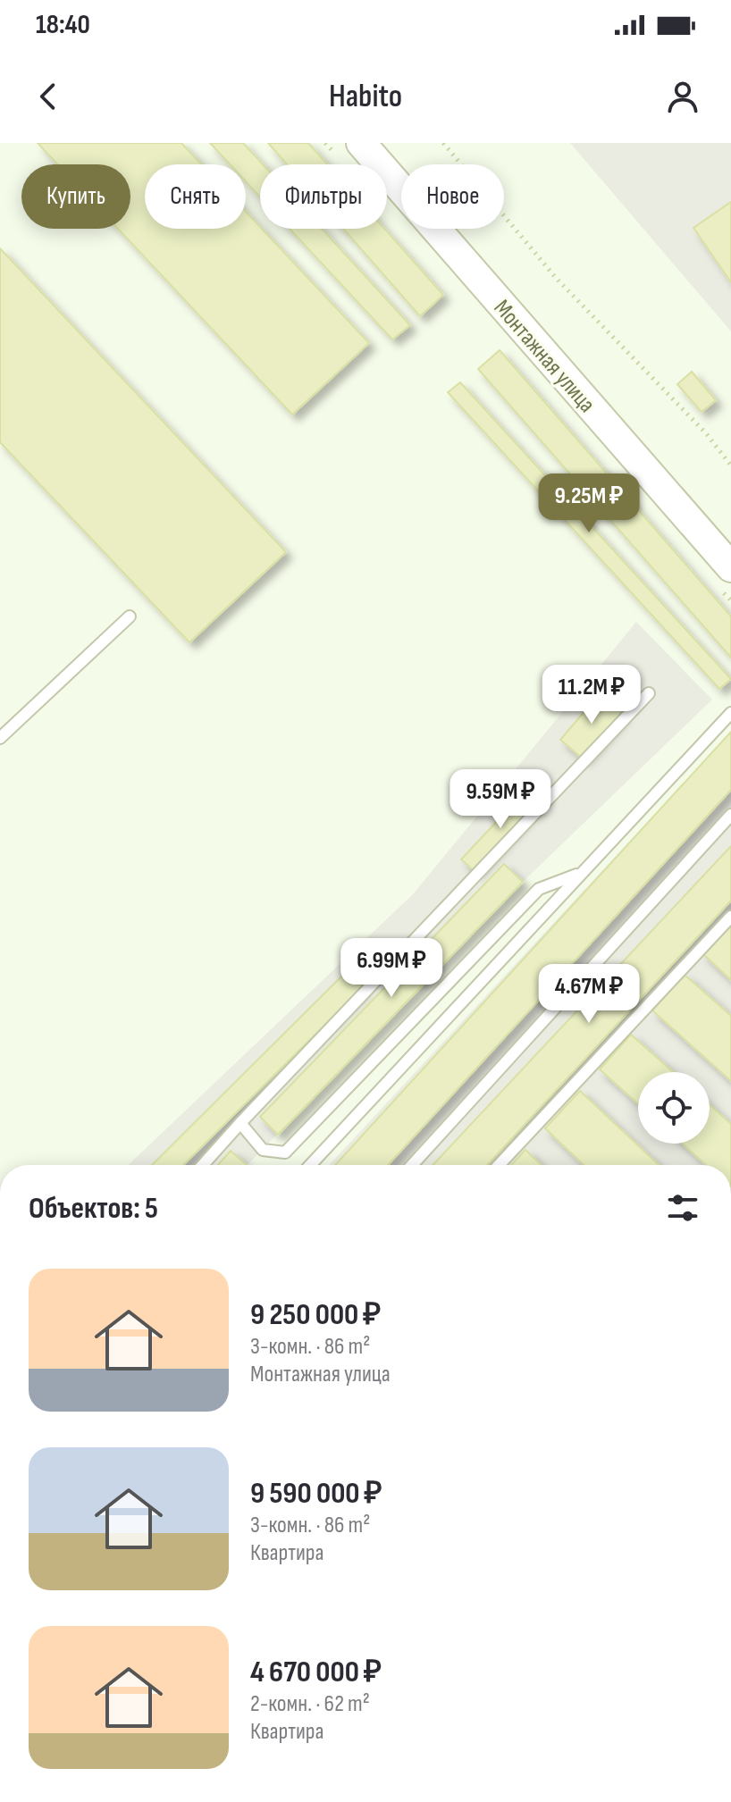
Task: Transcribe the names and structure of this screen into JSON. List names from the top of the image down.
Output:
{
  "streets": {
    "main road": ["Монтажная улица"]
  },
  "page": {
    "status": "18:40",
    "header": "Habito",
    "chip": [
      "Купить",
      "Снять",
      "Фильтры",
      "Новое"
    ],
    "price": [
      "9.25M ₽",
      "11.2M ₽",
      "9.59M ₽",
      "6.99M ₽",
      "4.67M ₽"
    ],
    "heading": "Объектов: 5",
    "list": [
      {
        "name": "9 250 000 ₽",
        "note": "3-комн. · 86 m² · Монтажная улица"
      },
      {
        "name": "9 590 000 ₽",
        "note": "3-комн. · 86 m² · Квартира"
      },
      {
        "name": "4 670 000 ₽",
        "note": "2-комн. · 62 m² · Квартира"
      }
    ]
  }
}
